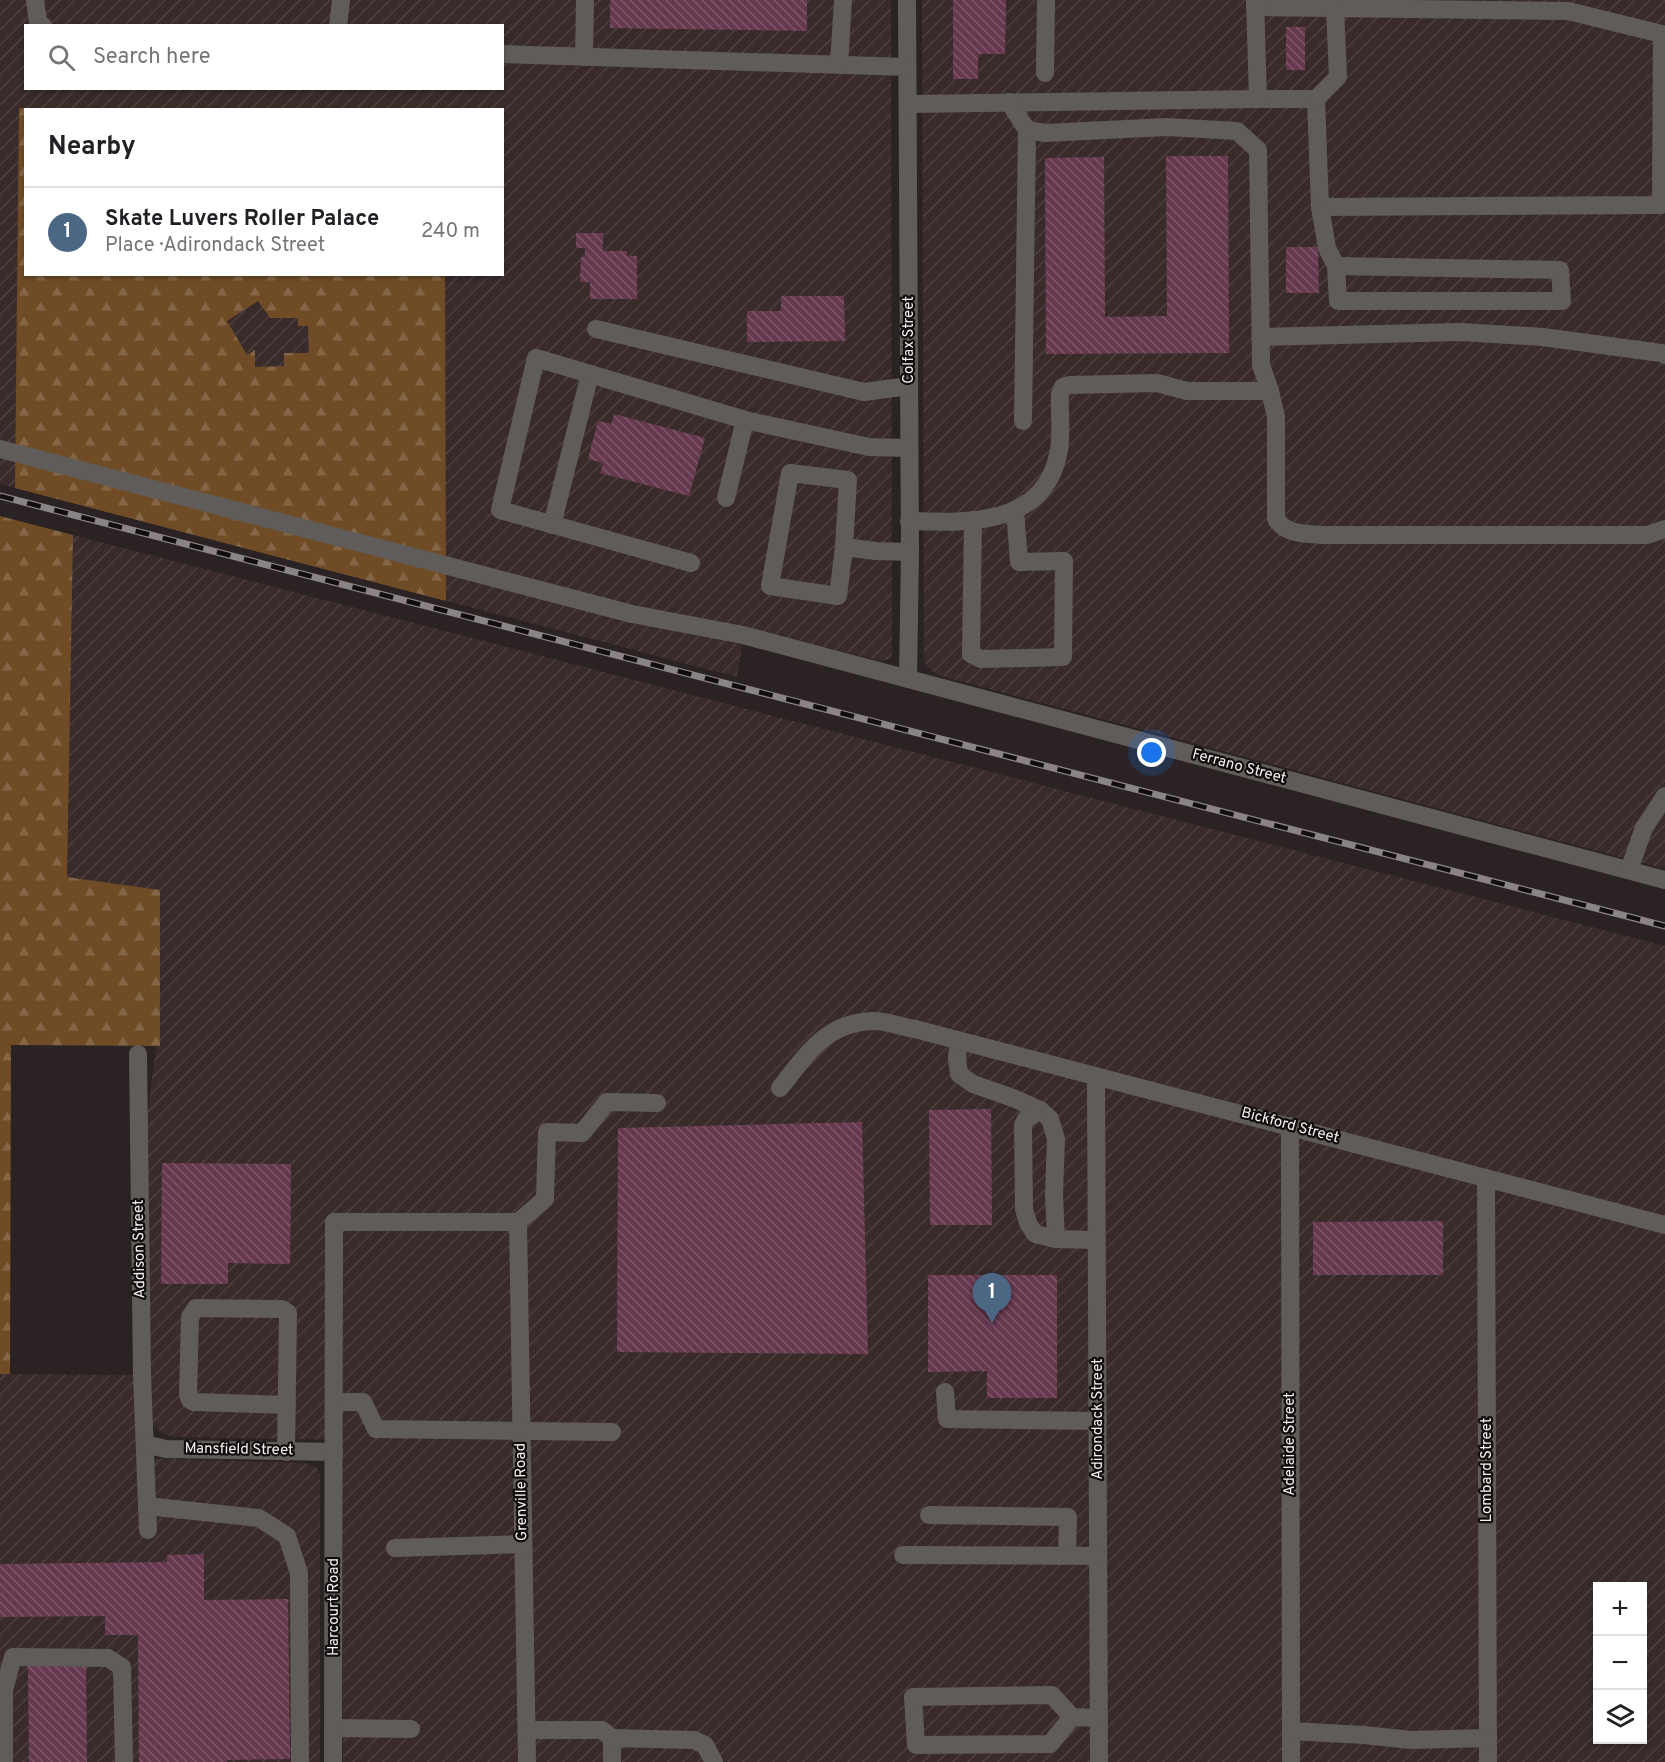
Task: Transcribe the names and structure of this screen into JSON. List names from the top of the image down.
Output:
{
  "streets": {
    "street": [
      "Colfax Street",
      "Ferrano Street",
      "Bickford Street",
      "Addison Street",
      "Adirondack Street",
      "Adelaide Street",
      "Mansfield Street",
      "Lombard Street",
      "Grenville Road",
      "Harcourt Road"
    ]
  },
  "crossings": [
    ["Colfax Street", "Ferrano Street"],
    ["Bickford Street", "Adirondack Street"],
    ["Bickford Street", "Adelaide Street"],
    ["Bickford Street", "Lombard Street"],
    ["Addison Street", "Mansfield Street"],
    ["Mansfield Street", "Harcourt Road"],
    ["Grenville Road", "Harcourt Road"]
  ],
  "page": {
    "search": "Search here",
    "heading": "Nearby",
    "list": [
      {
        "mark": "1",
        "name": "Skate Luvers Roller Palace",
        "note": "Place · Adirondack Street",
        "value": "240 m"
      }
    ],
    "pins": "1",
    "map_buttons": ["+", "−"]
  }
}
